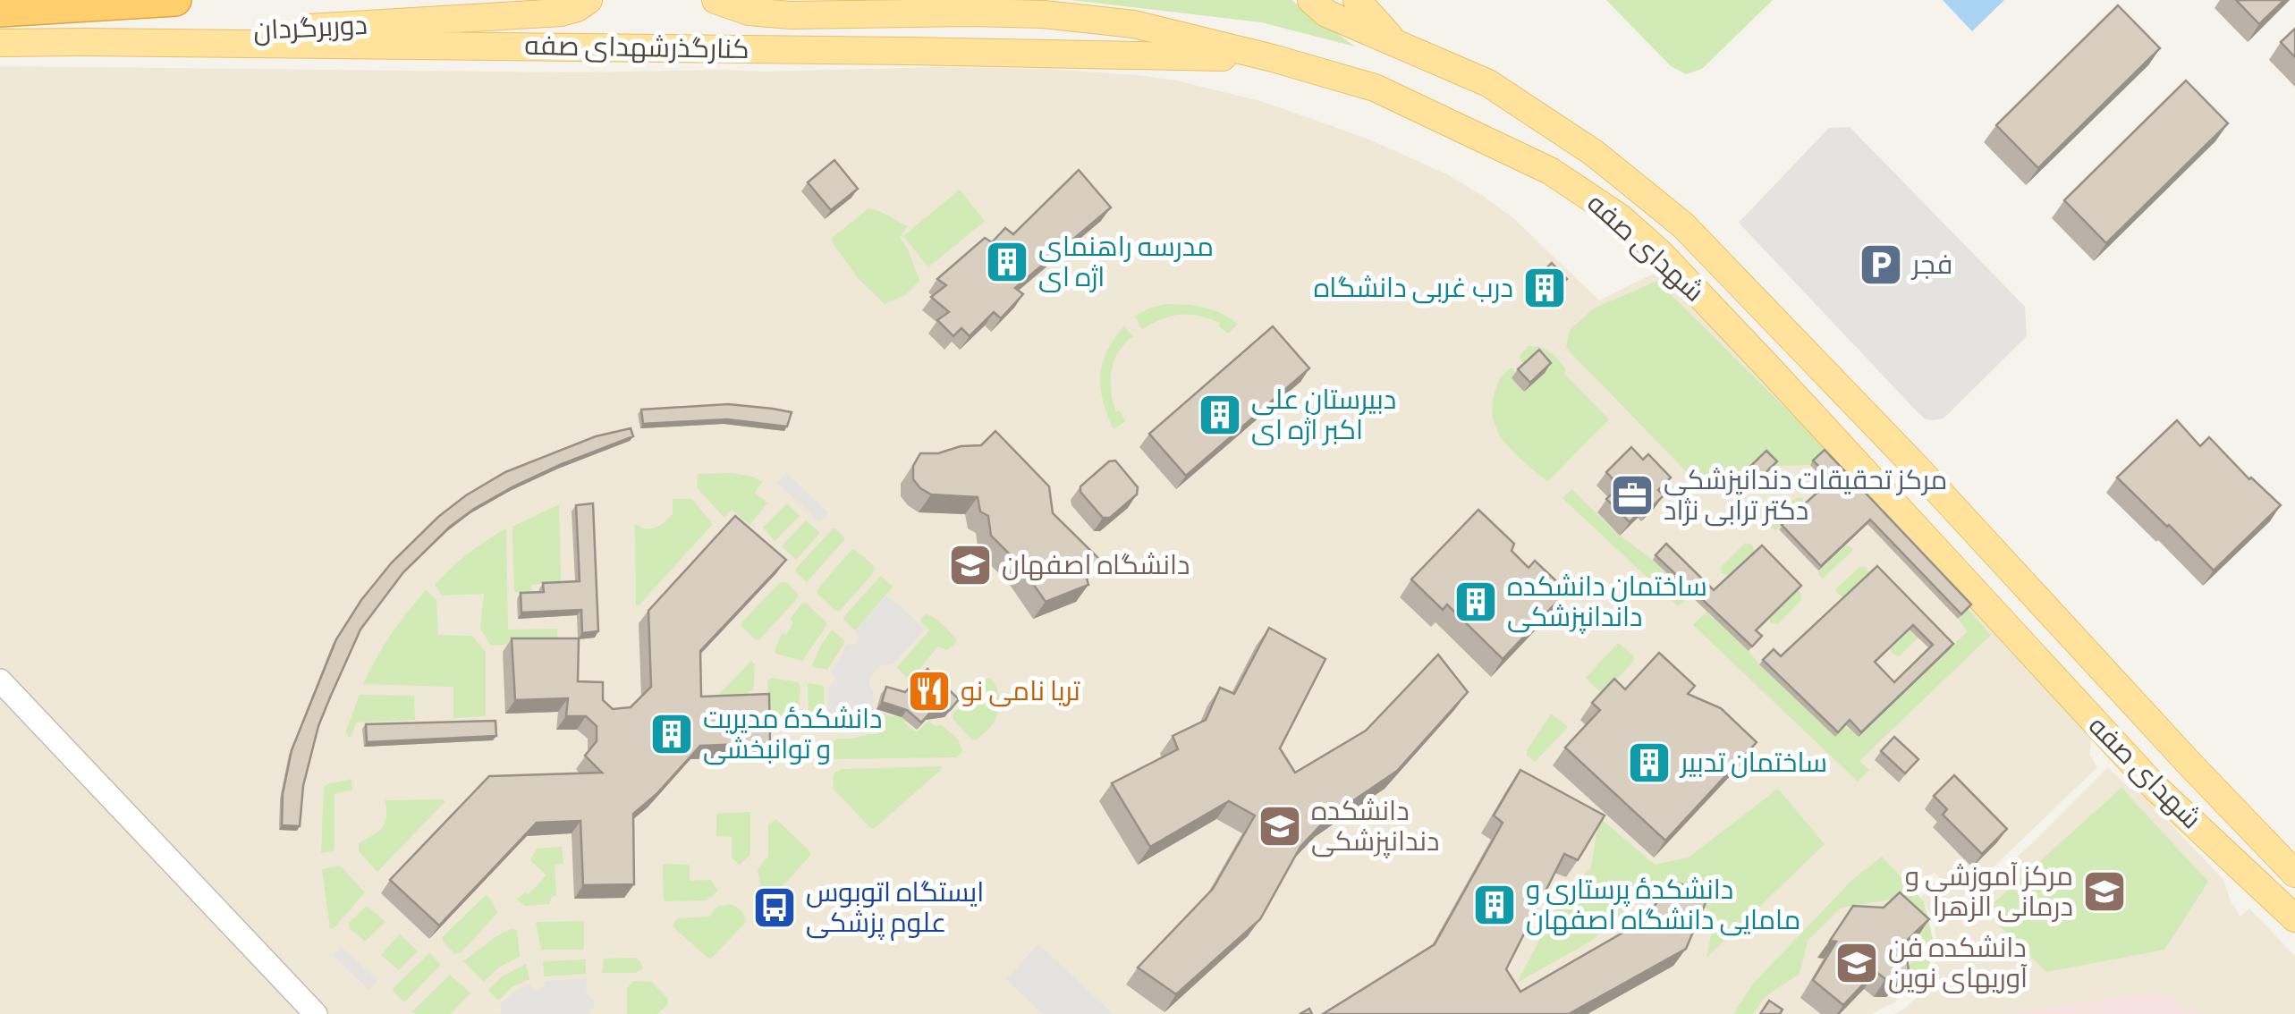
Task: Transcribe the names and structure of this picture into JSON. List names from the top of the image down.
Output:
{
  "streets": {
    "main road": ["دوربرگردان", "کنارگذرشهدای صفه", "شهدای صفه"]
  },
  "crossings": [
    ["دوربرگردان", "کنارگذرشهدای صفه"],
    ["کنارگذرشهدای صفه", "شهدای صفه"]
  ],
  "places": {
    "building": [
      "مدرسه راهنمای اژه ای",
      "درب غربی دانشگاه",
      "دبیرستان علی اکبر اژه ای",
      "ساختمان دانشکده داندانپزشکی",
      "دانشکدهٔ مدیریت و توانبخشی",
      "ساختمان تدبیر",
      "دانشکدهٔ پرستاری و مامایی دانشگاه اصفهان"
    ],
    "parking": ["فجر"],
    "office": ["مرکز تحقیقات دندانپزشکی دکتر ترابی نژاد"],
    "school or university": [
      "دانشگاه اصفهان",
      "دانشکده دندانپزشکی",
      "مرکز آموزشی و درمانی الزهرا",
      "دانشکده فن آوریهای نوین"
    ],
    "restaurant": ["تریا نامی نو"],
    "bus stop": ["ایستگاه اتوبوس علوم پزشکی"]
  }
}
